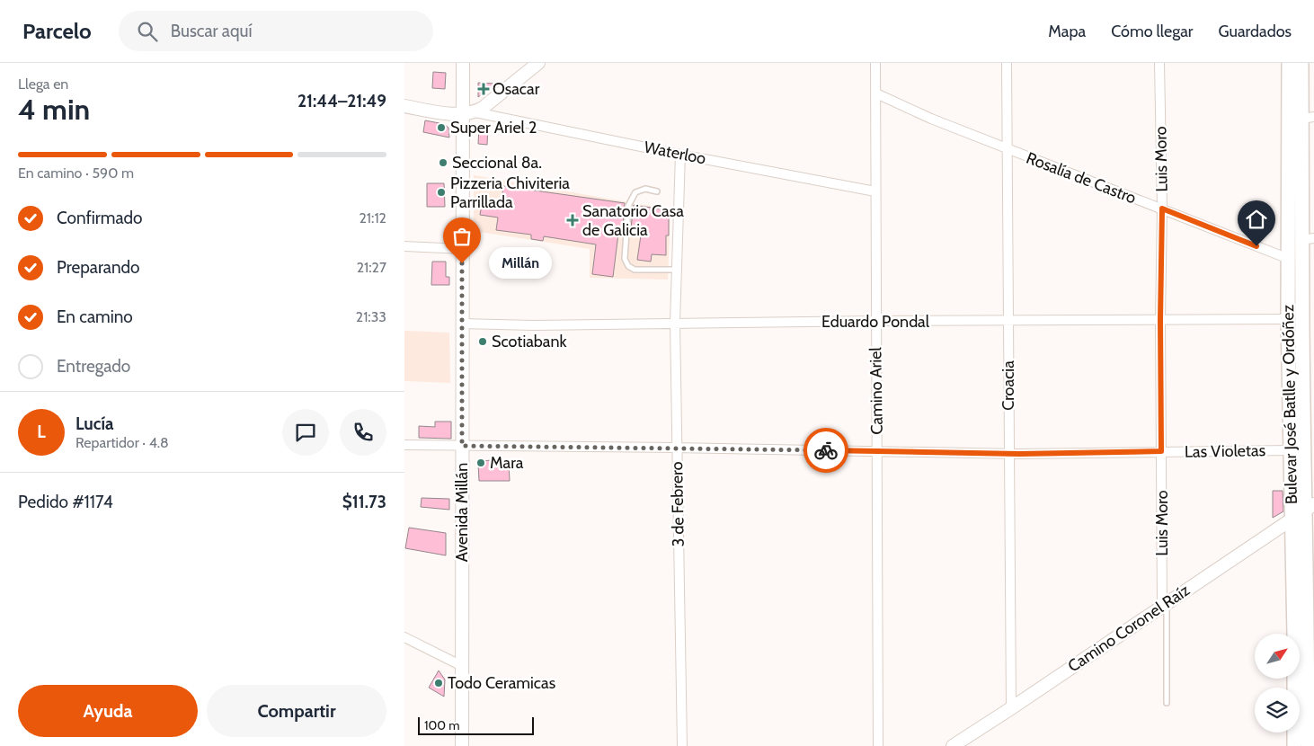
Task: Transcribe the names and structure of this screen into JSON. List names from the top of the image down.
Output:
{
  "streets": {
    "main road": ["Bulevar José Batlle y Ordóñez", "Avenida Millán", "Camino Coronel Raíz"],
    "street": [
      "Waterloo",
      "Luis Moro",
      "Rosalía de Castro",
      "Eduardo Pondal",
      "Croacia",
      "Camino Ariel",
      "Las Violetas",
      "3 de Febrero"
    ]
  },
  "crossings": [
    ["Waterloo", "Camino Ariel"],
    ["Waterloo", "3 de Febrero"],
    ["Luis Moro", "Rosalía de Castro"],
    ["Luis Moro", "Eduardo Pondal"],
    ["Luis Moro", "Las Violetas"],
    ["Luis Moro", "Camino Coronel Raíz"],
    ["Rosalía de Castro", "Croacia"],
    ["Rosalía de Castro", "Camino Ariel"],
    ["Rosalía de Castro", "Bulevar José Batlle y Ordóñez"],
    ["Eduardo Pondal", "Croacia"],
    ["Eduardo Pondal", "Camino Ariel"],
    ["Eduardo Pondal", "Bulevar José Batlle y Ordóñez"],
    ["Eduardo Pondal", "3 de Febrero"],
    ["Eduardo Pondal", "Avenida Millán"],
    ["Croacia", "Las Violetas"],
    ["Croacia", "Camino Coronel Raíz"],
    ["Camino Ariel", "Las Violetas"],
    ["Bulevar José Batlle y Ordóñez", "Las Violetas"],
    ["Bulevar José Batlle y Ordóñez", "Camino Coronel Raíz"],
    ["Las Violetas", "3 de Febrero"],
    ["Las Violetas", "Avenida Millán"]
  ],
  "places": {
    "health": ["Osacar", "Sanatorio Casa de Galicia"],
    "other": [
      "Super Ariel 2",
      "Seccional 8a.",
      "Pizzeria Chiviteria Parrillada",
      "Millán",
      "Scotiabank",
      "Mara",
      "Todo Ceramicas"
    ]
  },
  "scale_bar": "100 m",
  "north": "top right",
  "page": {
    "header": "Parcelo",
    "search": "Buscar aquí",
    "nav": ["Mapa", "Cómo llegar", "Guardados"],
    "heading": ["4 min", "Llega en", "21:44–21:49"],
    "panel": [
      "Lucía",
      "Repartidor · 4.8",
      "Pedido #1174",
      "$11.73"
    ],
    "bar": "En camino · 590 m",
    "list": [
      ["Confirmado", "21:12"],
      ["Preparando", "21:27"],
      ["En camino", "21:33"],
      "Entregado"
    ],
    "bubble": "Millán",
    "round": "L",
    "buttons": ["Ayuda", "Compartir"],
    "scale": "100 m"
  }
}
